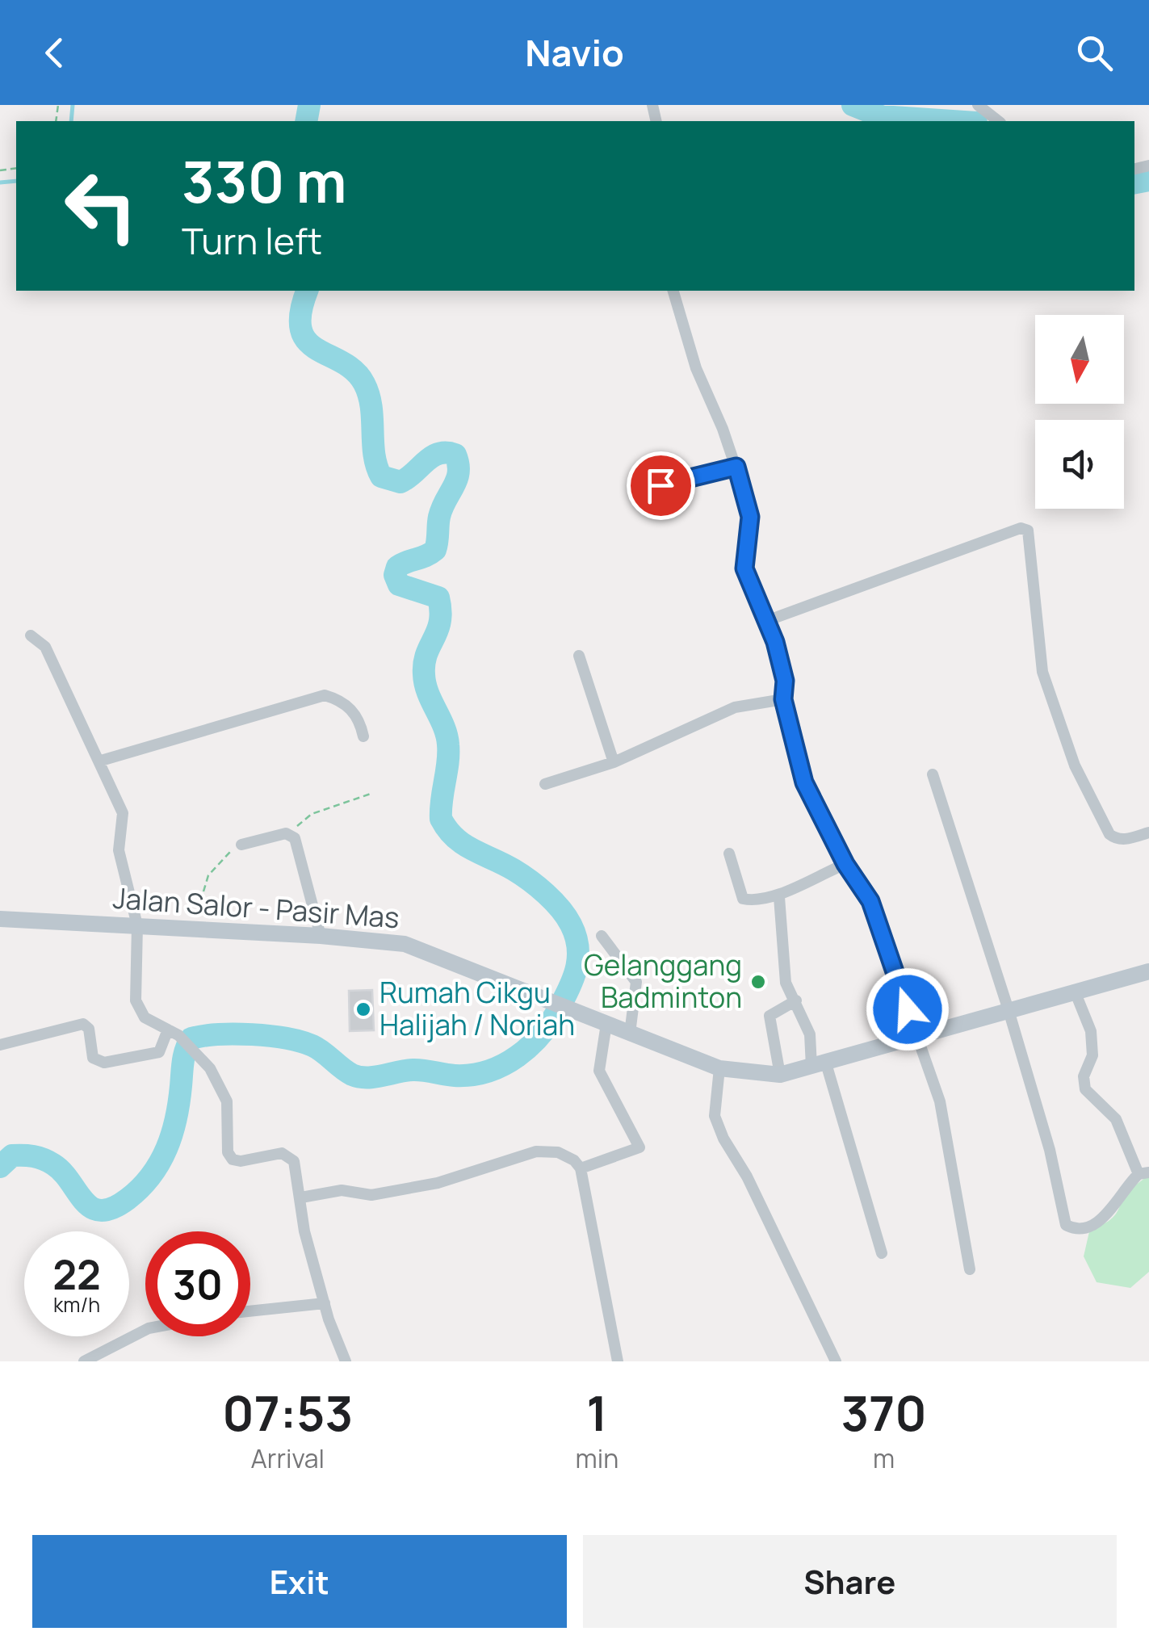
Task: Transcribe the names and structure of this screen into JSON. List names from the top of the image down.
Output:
{
  "streets": {
    "main road": ["Jalan Salor - Pasir Mas"]
  },
  "places": ["Gelanggang Badminton", "Rumah Cikgu Halijah / Noriah"],
  "north": "bottom",
  "page": {
    "header": "Navio",
    "turn": ["330 m", "Turn left"],
    "speed": "22 km/h",
    "limit": "30",
    "eta": [
      "07:53",
      "Arrival",
      "1",
      "min",
      "370",
      "m"
    ],
    "buttons": ["Exit", "Share"]
  }
}
